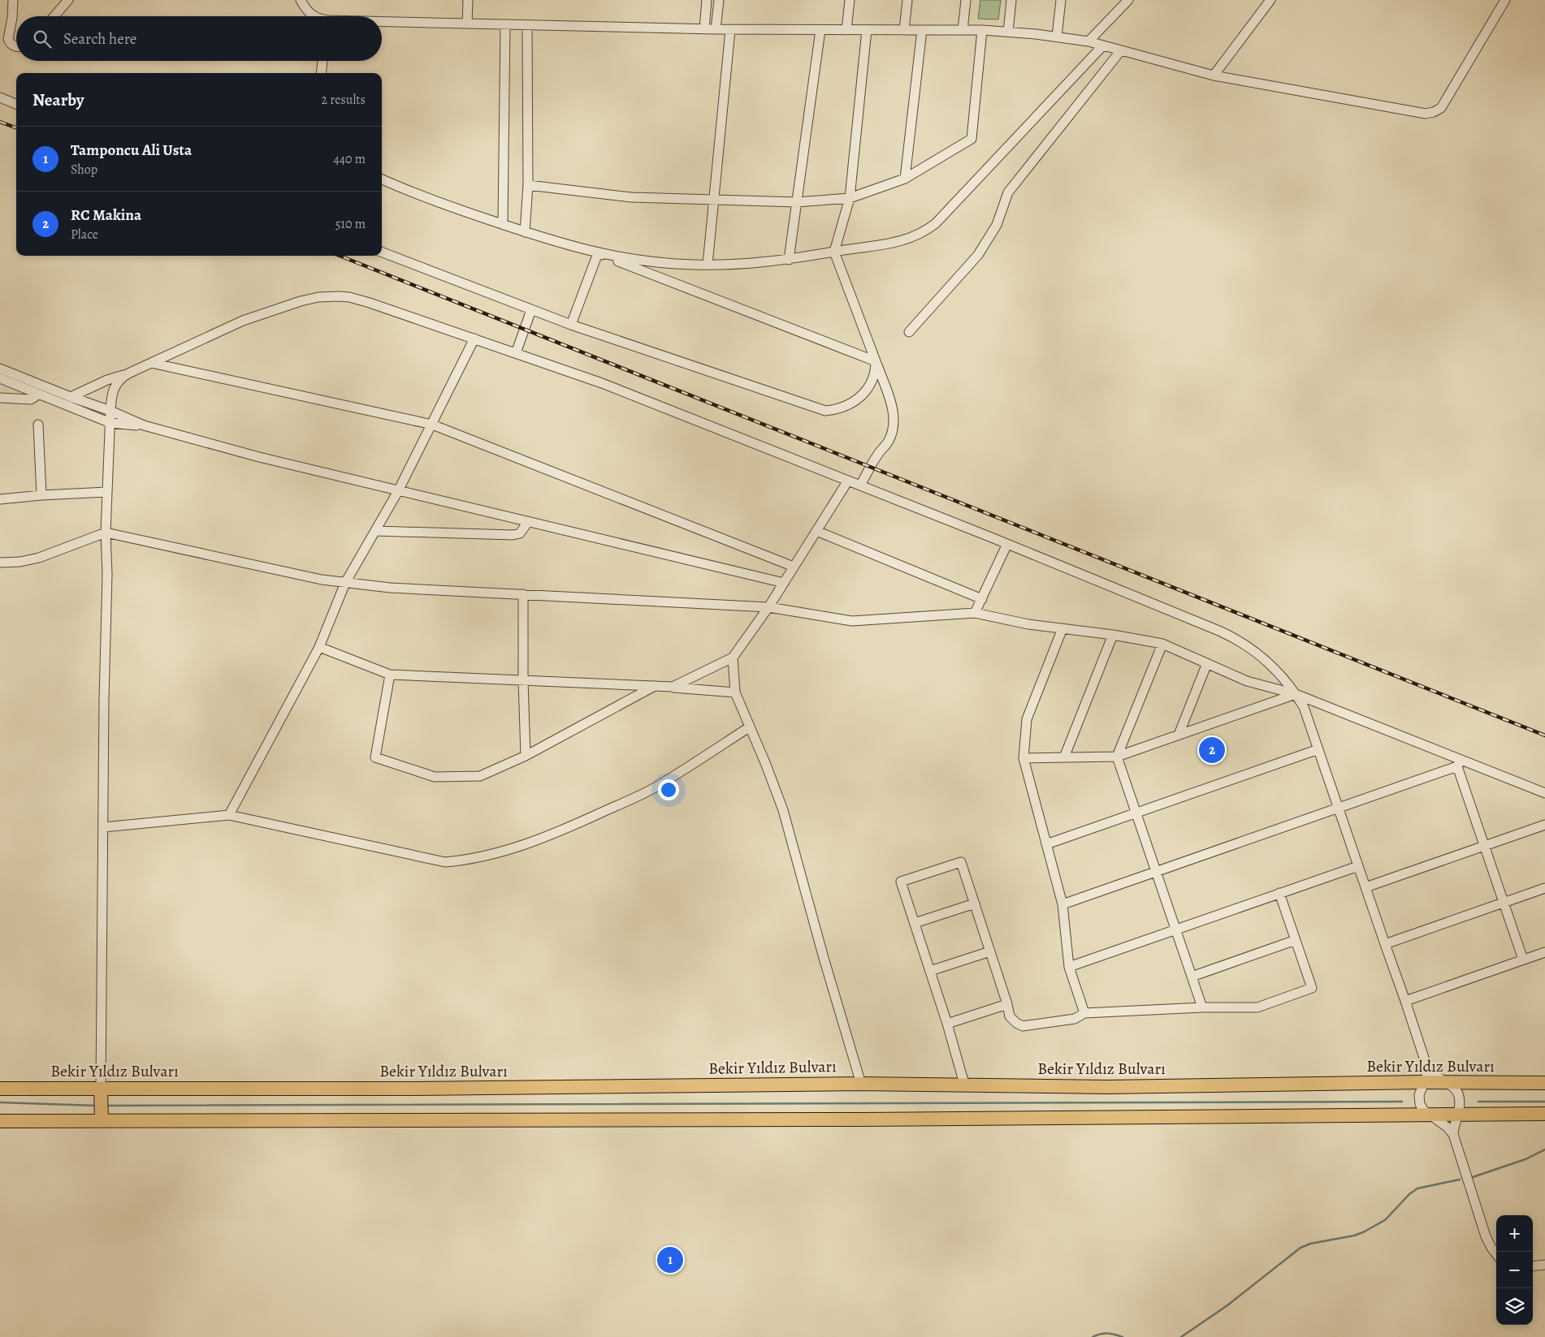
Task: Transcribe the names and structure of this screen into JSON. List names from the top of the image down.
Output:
{
  "streets": {
    "main road": ["Bekir Yıldız Bulvarı"]
  },
  "page": {
    "search": "Search here",
    "heading": ["Nearby", "2 results"],
    "list": [
      {
        "mark": "1",
        "name": "Tamponcu Ali Usta",
        "note": "Shop",
        "value": "440 m"
      },
      {
        "mark": "2",
        "name": "RC Makina",
        "note": "Place",
        "value": "510 m"
      }
    ],
    "pins": ["2", "1"],
    "map_buttons": ["+", "−"]
  }
}
